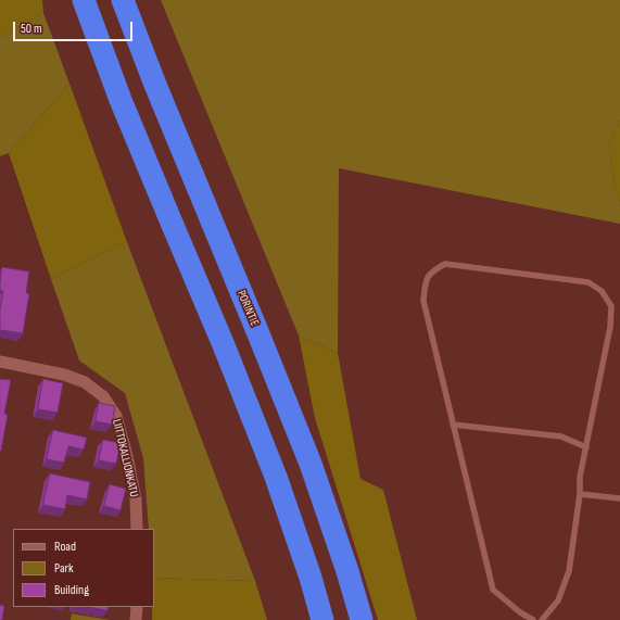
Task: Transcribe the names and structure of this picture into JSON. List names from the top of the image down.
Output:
{
  "streets": {
    "highway": ["PORINTIE"],
    "street": ["LIITTOKALLIONKATU"]
  },
  "legend": ["Road", "Park", "Building"],
  "scale_bar": "50 m"
}
